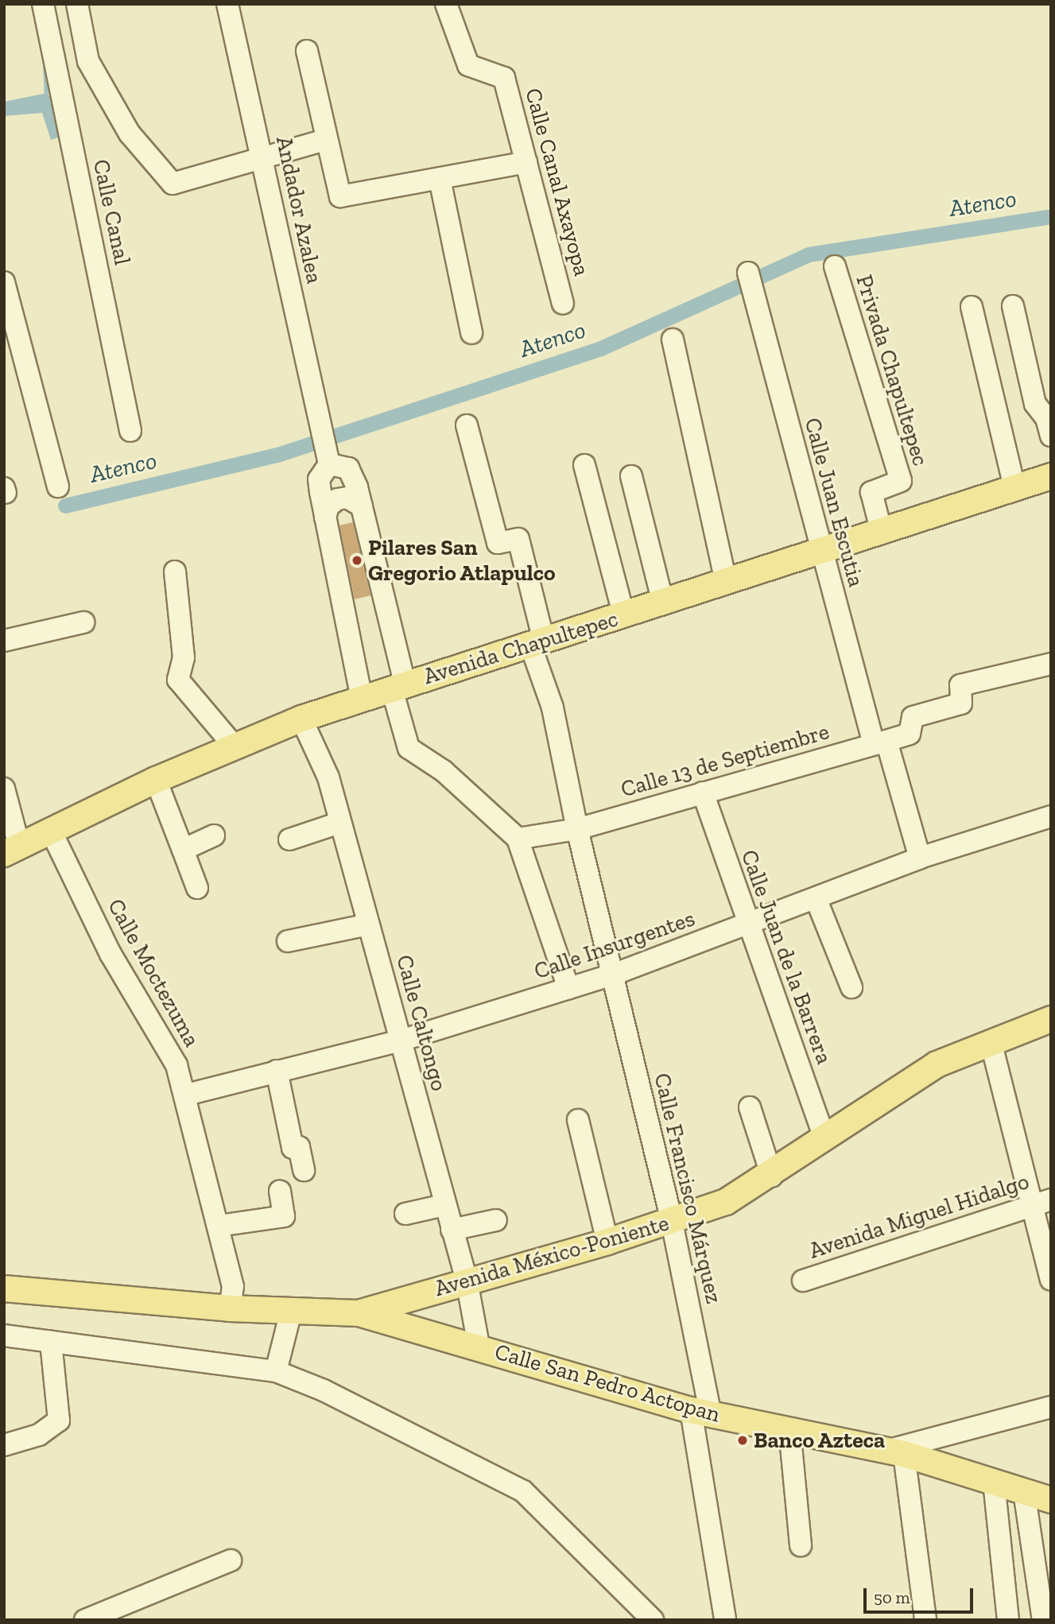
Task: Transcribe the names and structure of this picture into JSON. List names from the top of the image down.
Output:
{
  "streets": {
    "main road": ["Avenida Chapultepec", "Avenida México-Poniente", "Calle San Pedro Actopan"],
    "street": [
      "Calle Canal Axayopa",
      "Andador Azalea",
      "Calle Canal",
      "Privada Chapultepec",
      "Calle Juan Escutia",
      "Calle 13 de Septiembre",
      "Calle Insurgentes",
      "Calle Juan de la Barrera",
      "Calle Moctezuma",
      "Calle Caltongo",
      "Calle Francisco Márquez",
      "Avenida Miguel Hidalgo"
    ]
  },
  "crossings": [
    ["Privada Chapultepec", "Avenida Chapultepec"],
    ["Calle Juan Escutia", "Avenida Chapultepec"],
    ["Calle Juan Escutia", "Calle 13 de Septiembre"],
    ["Avenida Chapultepec", "Calle Moctezuma"],
    ["Avenida Chapultepec", "Calle Caltongo"],
    ["Calle 13 de Septiembre", "Calle Juan de la Barrera"],
    ["Calle Insurgentes", "Calle Juan de la Barrera"],
    ["Calle Insurgentes", "Calle Moctezuma"],
    ["Calle Insurgentes", "Calle Caltongo"],
    ["Calle Insurgentes", "Calle Francisco Márquez"],
    ["Calle Juan de la Barrera", "Avenida México-Poniente"],
    ["Calle Moctezuma", "Avenida México-Poniente"],
    ["Calle Caltongo", "Avenida México-Poniente"],
    ["Calle Caltongo", "Calle San Pedro Actopan"],
    ["Calle Francisco Márquez", "Avenida México-Poniente"],
    ["Calle Francisco Márquez", "Calle San Pedro Actopan"],
    ["Avenida México-Poniente", "Calle San Pedro Actopan"]
  ],
  "water": ["Atenco"],
  "places": ["Pilares San Gregorio Atlapulco", "Banco Azteca"],
  "scale_bar": "50 m"
}
